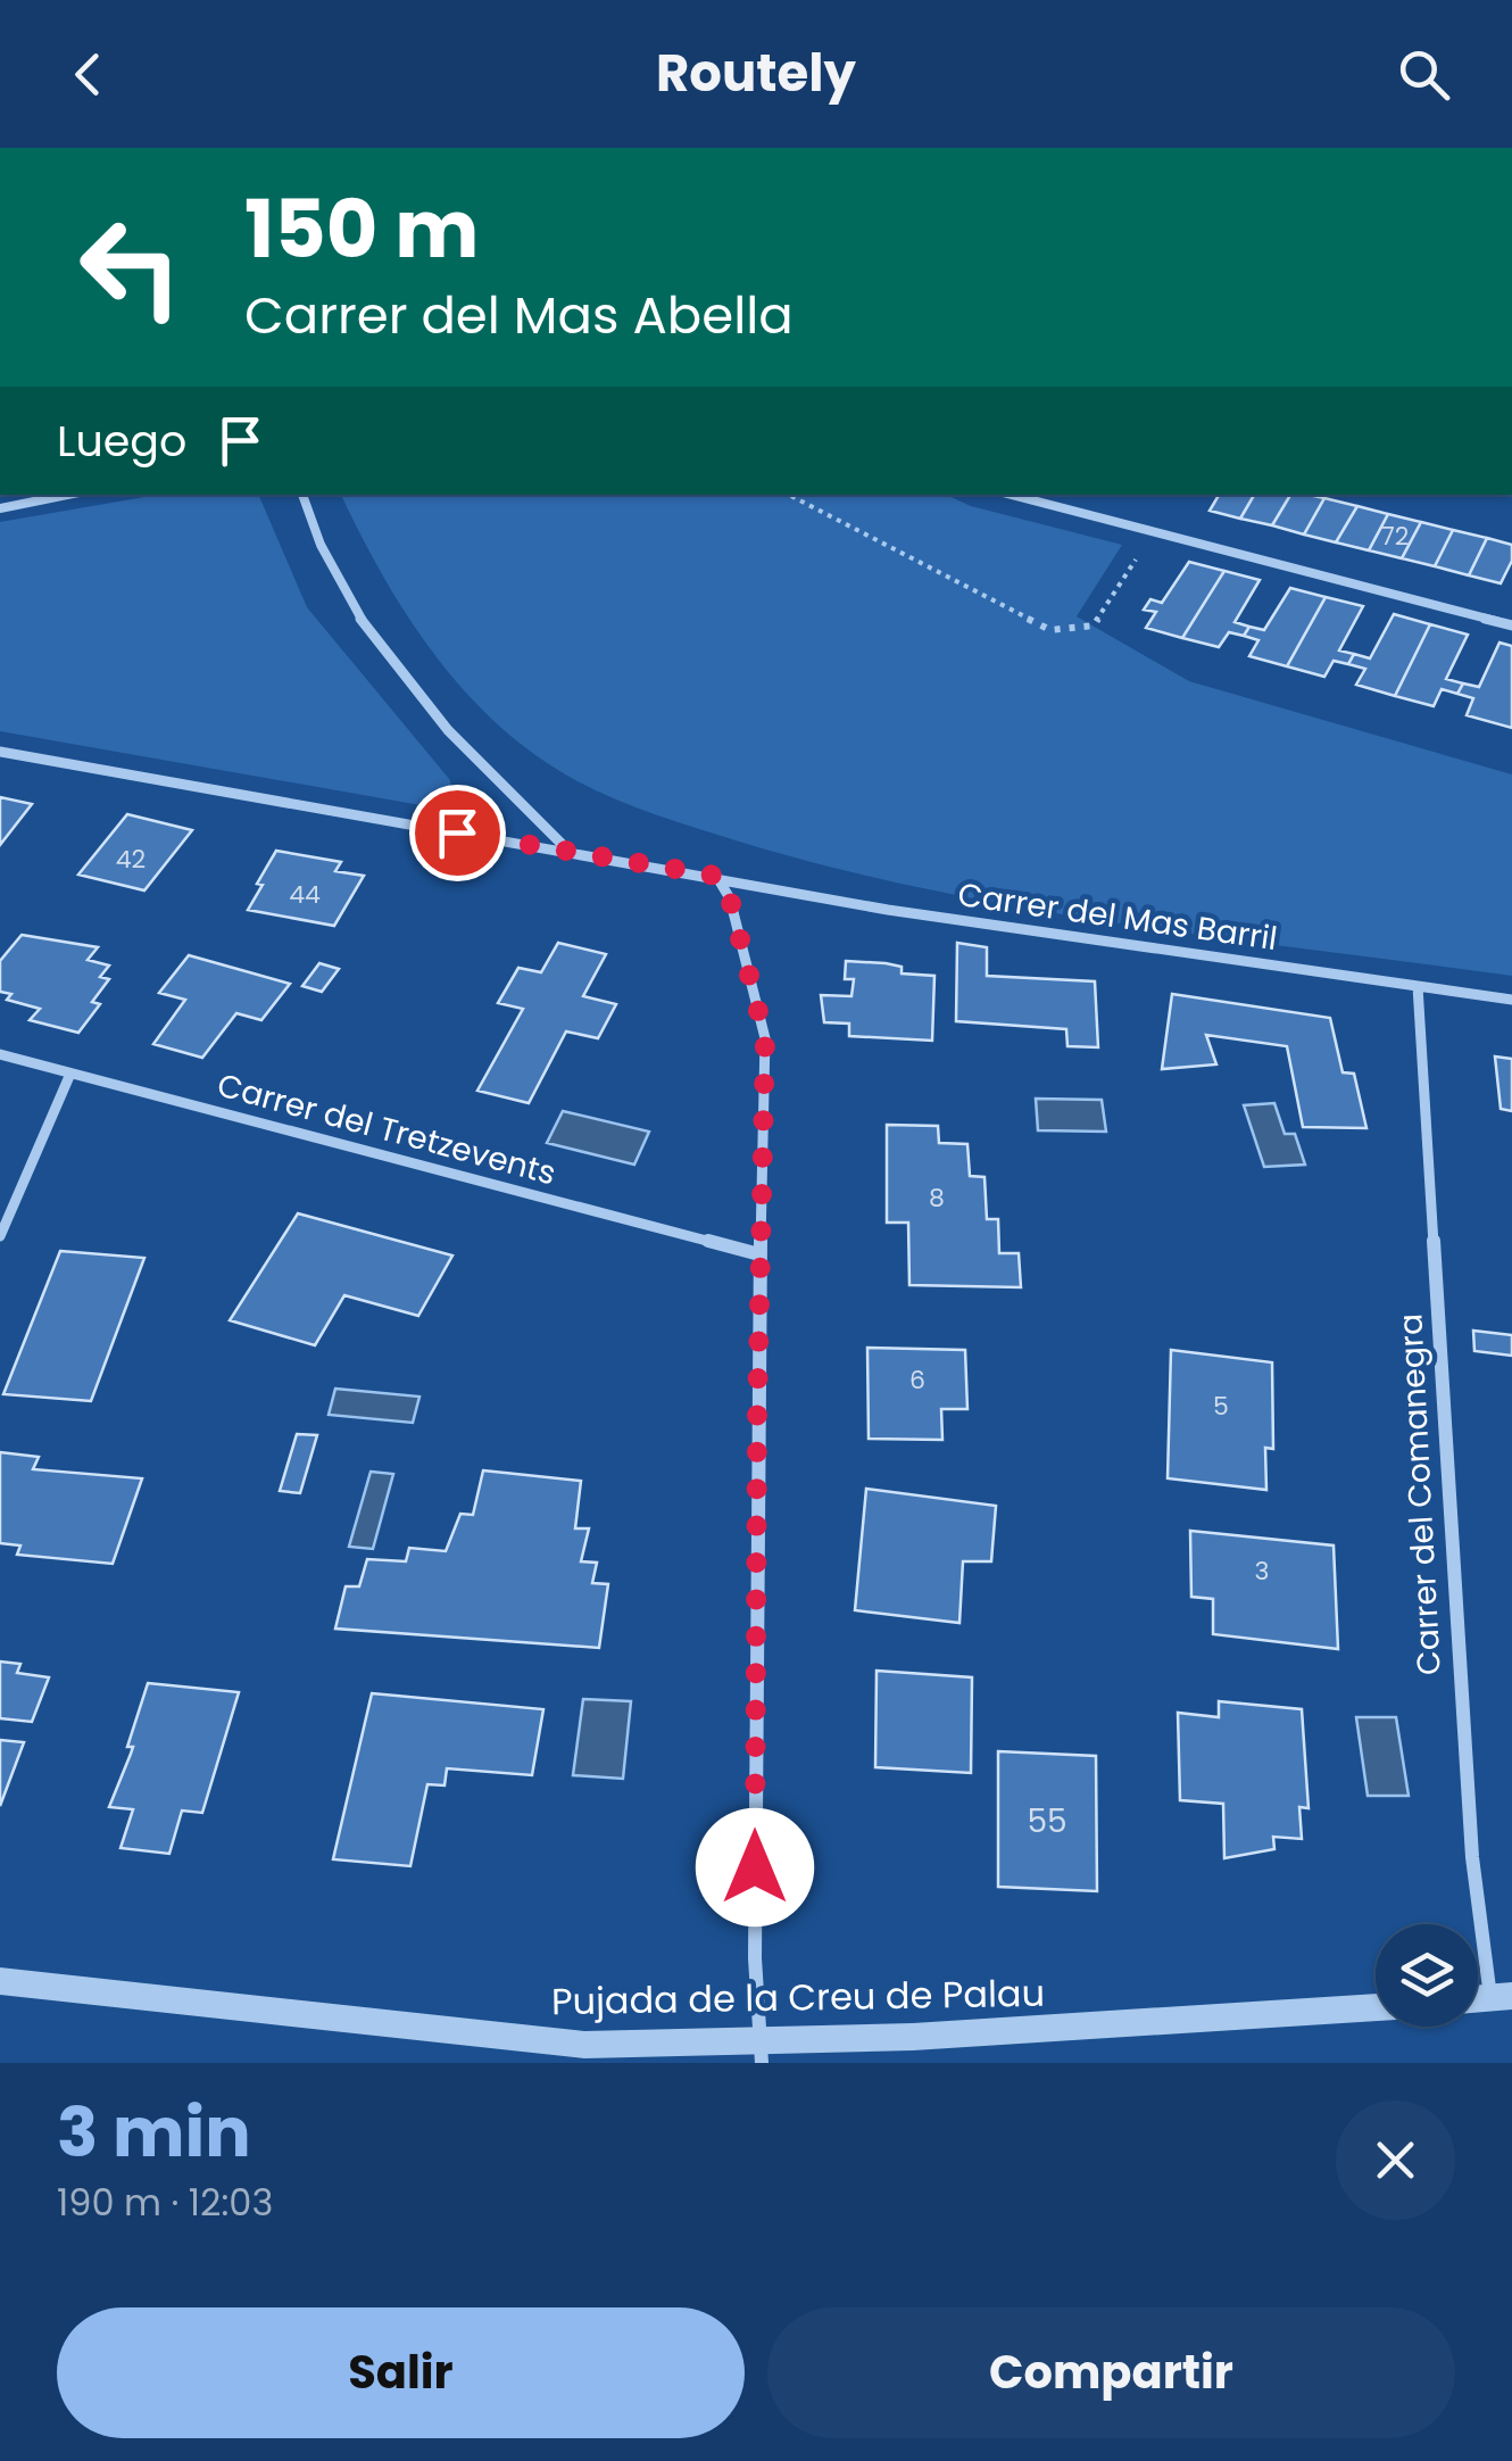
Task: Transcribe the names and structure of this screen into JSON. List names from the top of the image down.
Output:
{
  "streets": {
    "street": [
      "Carrer del Mas Barril",
      "Carrer del Tretzevents",
      "Carrer del Comanegra",
      "Pujada de la Creu de Palau"
    ]
  },
  "crossings": [
    ["Carrer del Mas Barril", "Carrer del Comanegra"]
  ],
  "house_numbers": [
    "72",
    "42",
    "44",
    "8",
    "6",
    "5",
    "3",
    "55"
  ],
  "page": {
    "header": "Routely",
    "turn": ["150 m", "Carrer del Mas Abella"],
    "then": "Luego",
    "heading": ["3 min", "190 m · 12:03"],
    "buttons": ["Salir", "Compartir"]
  }
}
